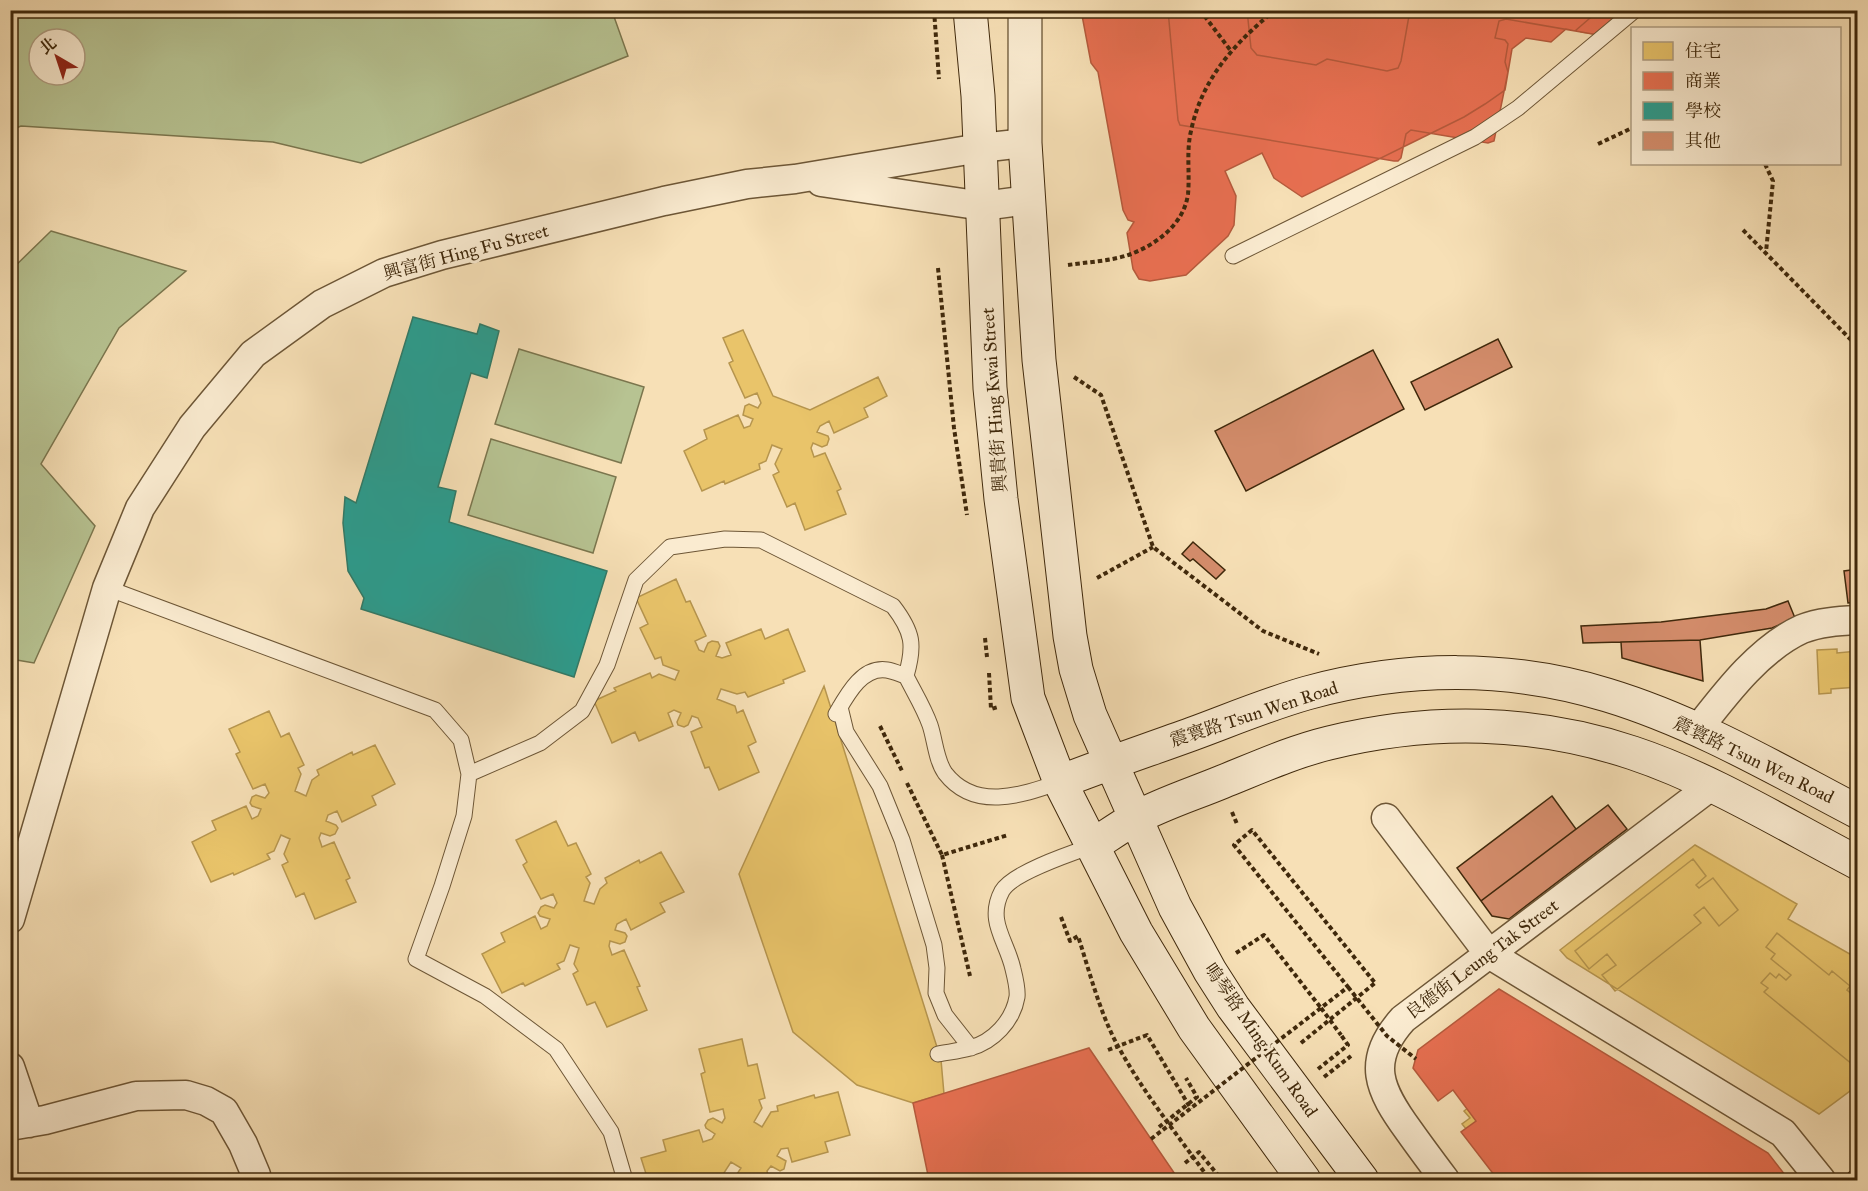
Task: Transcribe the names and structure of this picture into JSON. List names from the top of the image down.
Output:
{
  "streets": {
    "main road": ["興貴街 Hing Kwai Street", "震寰路 Tsun Wen Road", "鳴琴路 Ming Kum Road"],
    "street": ["興富街 Hing Fu Street", "良德街 Leung Tak Street"]
  },
  "crossings": [
    ["興富街 Hing Fu Street", "興貴街 Hing Kwai Street"],
    ["興貴街 Hing Kwai Street", "震寰路 Tsun Wen Road"],
    ["震寰路 Tsun Wen Road", "鳴琴路 Ming Kum Road"]
  ],
  "legend": [
    "住宅",
    "商業",
    "學校",
    "其他"
  ],
  "north": "top left"
}
